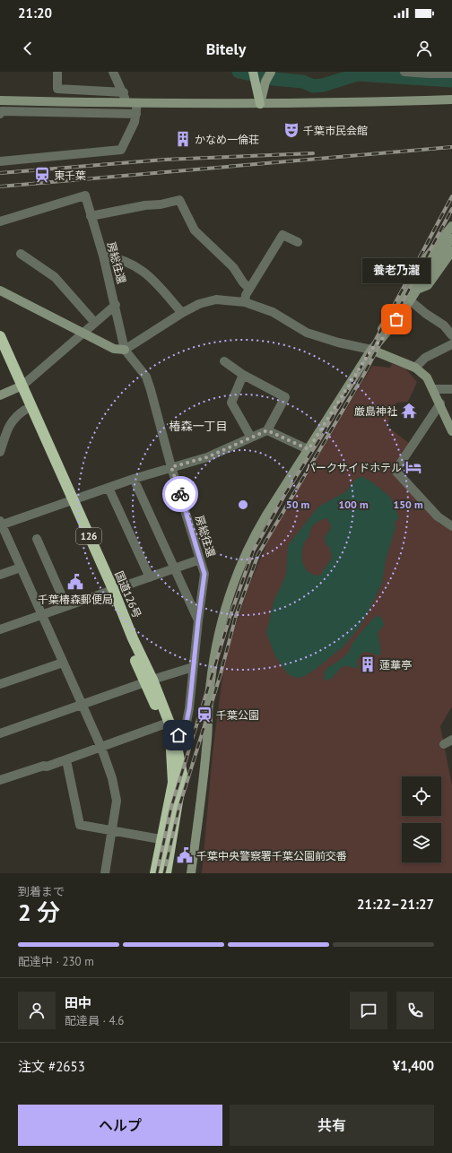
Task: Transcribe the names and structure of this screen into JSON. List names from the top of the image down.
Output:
{
  "streets": {
    "highway": ["126", "国道126号"],
    "street": ["房総往還"]
  },
  "crossings": [
    ["房総往還", "国道126号"]
  ],
  "districts": ["椿森一丁目"],
  "places": {
    "theatre": ["千葉市民会館"],
    "building": ["かなめ一倫荘", "蓮華亭"],
    "station": ["東千葉", "千葉公園"],
    "other": ["養老乃瀧"],
    "temple": ["厳島神社"],
    "hotel": ["パークサイドホテル"],
    "public building": ["千葉椿森郵便局", "千葉中央警察署千葉公園前交番"]
  },
  "page": {
    "status": "21:20",
    "header": "Bitely",
    "bubble": "養老乃瀧",
    "heading": ["2 分", "到着まで", "21:22–21:27"],
    "panel": [
      "田中",
      "配達員 · 4.6",
      "注文 #2653",
      "¥1,400"
    ],
    "bar": "配達中 · 230 m",
    "buttons": ["ヘルプ", "共有"]
  },
  "rings": ["50 m", "100 m", "150 m"]
}
